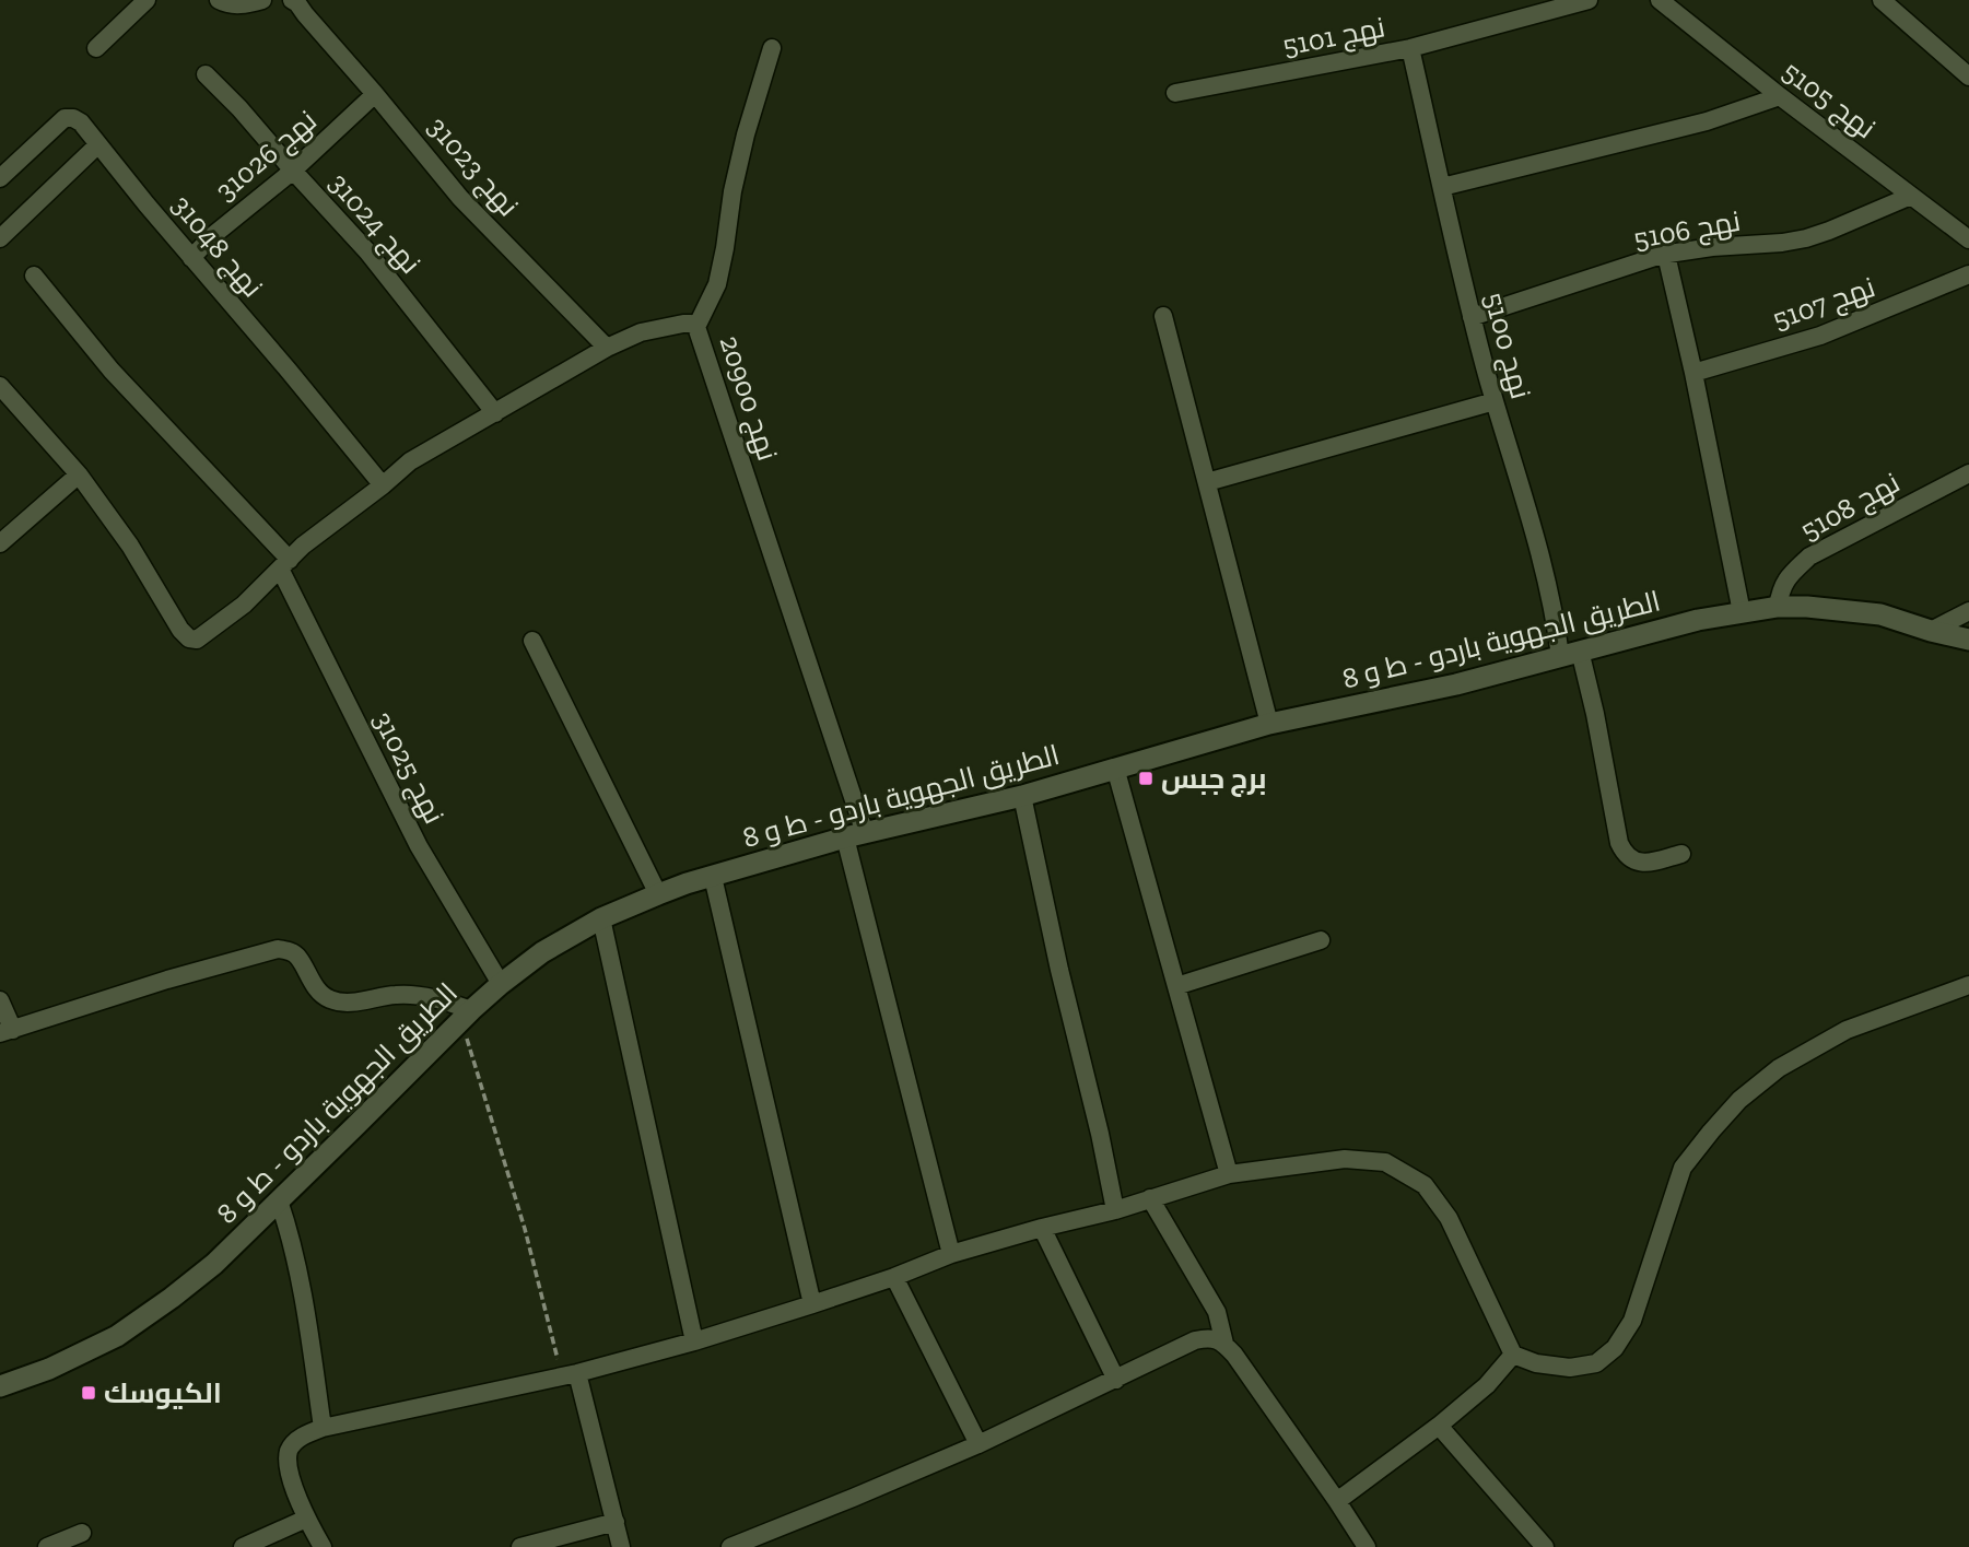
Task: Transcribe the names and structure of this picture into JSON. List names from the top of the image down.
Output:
{
  "streets": {
    "main road": ["الطريق الجهوية باردو - ط و 8"],
    "street": [
      "نهج 5101",
      "نهج 5105",
      "نهج 31026",
      "نهج 31023",
      "نهج 31024",
      "نهج 5106",
      "نهج 31048",
      "نهج 5107",
      "نهج 5100",
      "نهج 20900",
      "نهج 5108",
      "نهج 31025"
    ]
  },
  "crossings": [
    ["نهج 5101", "نهج 5100"],
    ["نهج 5105", "نهج 5106"],
    ["نهج 31026", "نهج 31023"],
    ["نهج 31026", "نهج 31024"],
    ["نهج 31026", "نهج 31048"],
    ["نهج 31023", "نهج 20900"],
    ["نهج 31024", "نهج 20900"],
    ["نهج 5106", "نهج 5100"],
    ["نهج 31048", "نهج 20900"],
    ["نهج 5100", "الطريق الجهوية باردو - ط و 8"],
    ["نهج 20900", "الطريق الجهوية باردو - ط و 8"],
    ["نهج 20900", "نهج 31025"],
    ["نهج 5108", "الطريق الجهوية باردو - ط و 8"],
    ["الطريق الجهوية باردو - ط و 8", "نهج 31025"]
  ],
  "places": {
    "transit": ["برج جبس", "الكيوسك"]
  }
}
